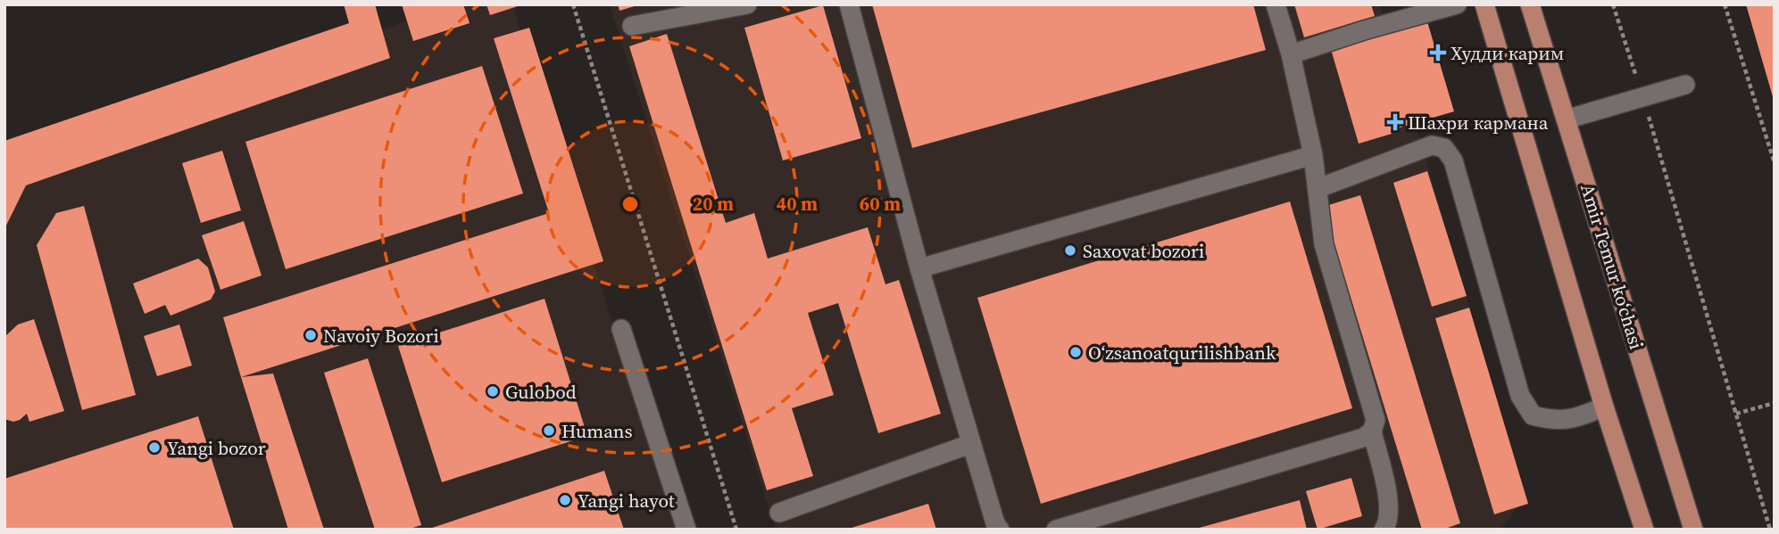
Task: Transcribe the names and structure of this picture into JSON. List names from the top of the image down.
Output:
{
  "streets": {
    "main road": ["Amir Temur ko‘chasi"]
  },
  "places": {
    "health": ["Худди карим", "Шахри кармана"],
    "other": [
      "Saxovat bozori",
      "Navoiy Bozori",
      "Oʻzsanoatqurilishbank",
      "Gulobod",
      "Humans",
      "Yangi bozor",
      "Yangi hayot"
    ]
  },
  "rings": ["20 m", "40 m", "60 m"]
}
